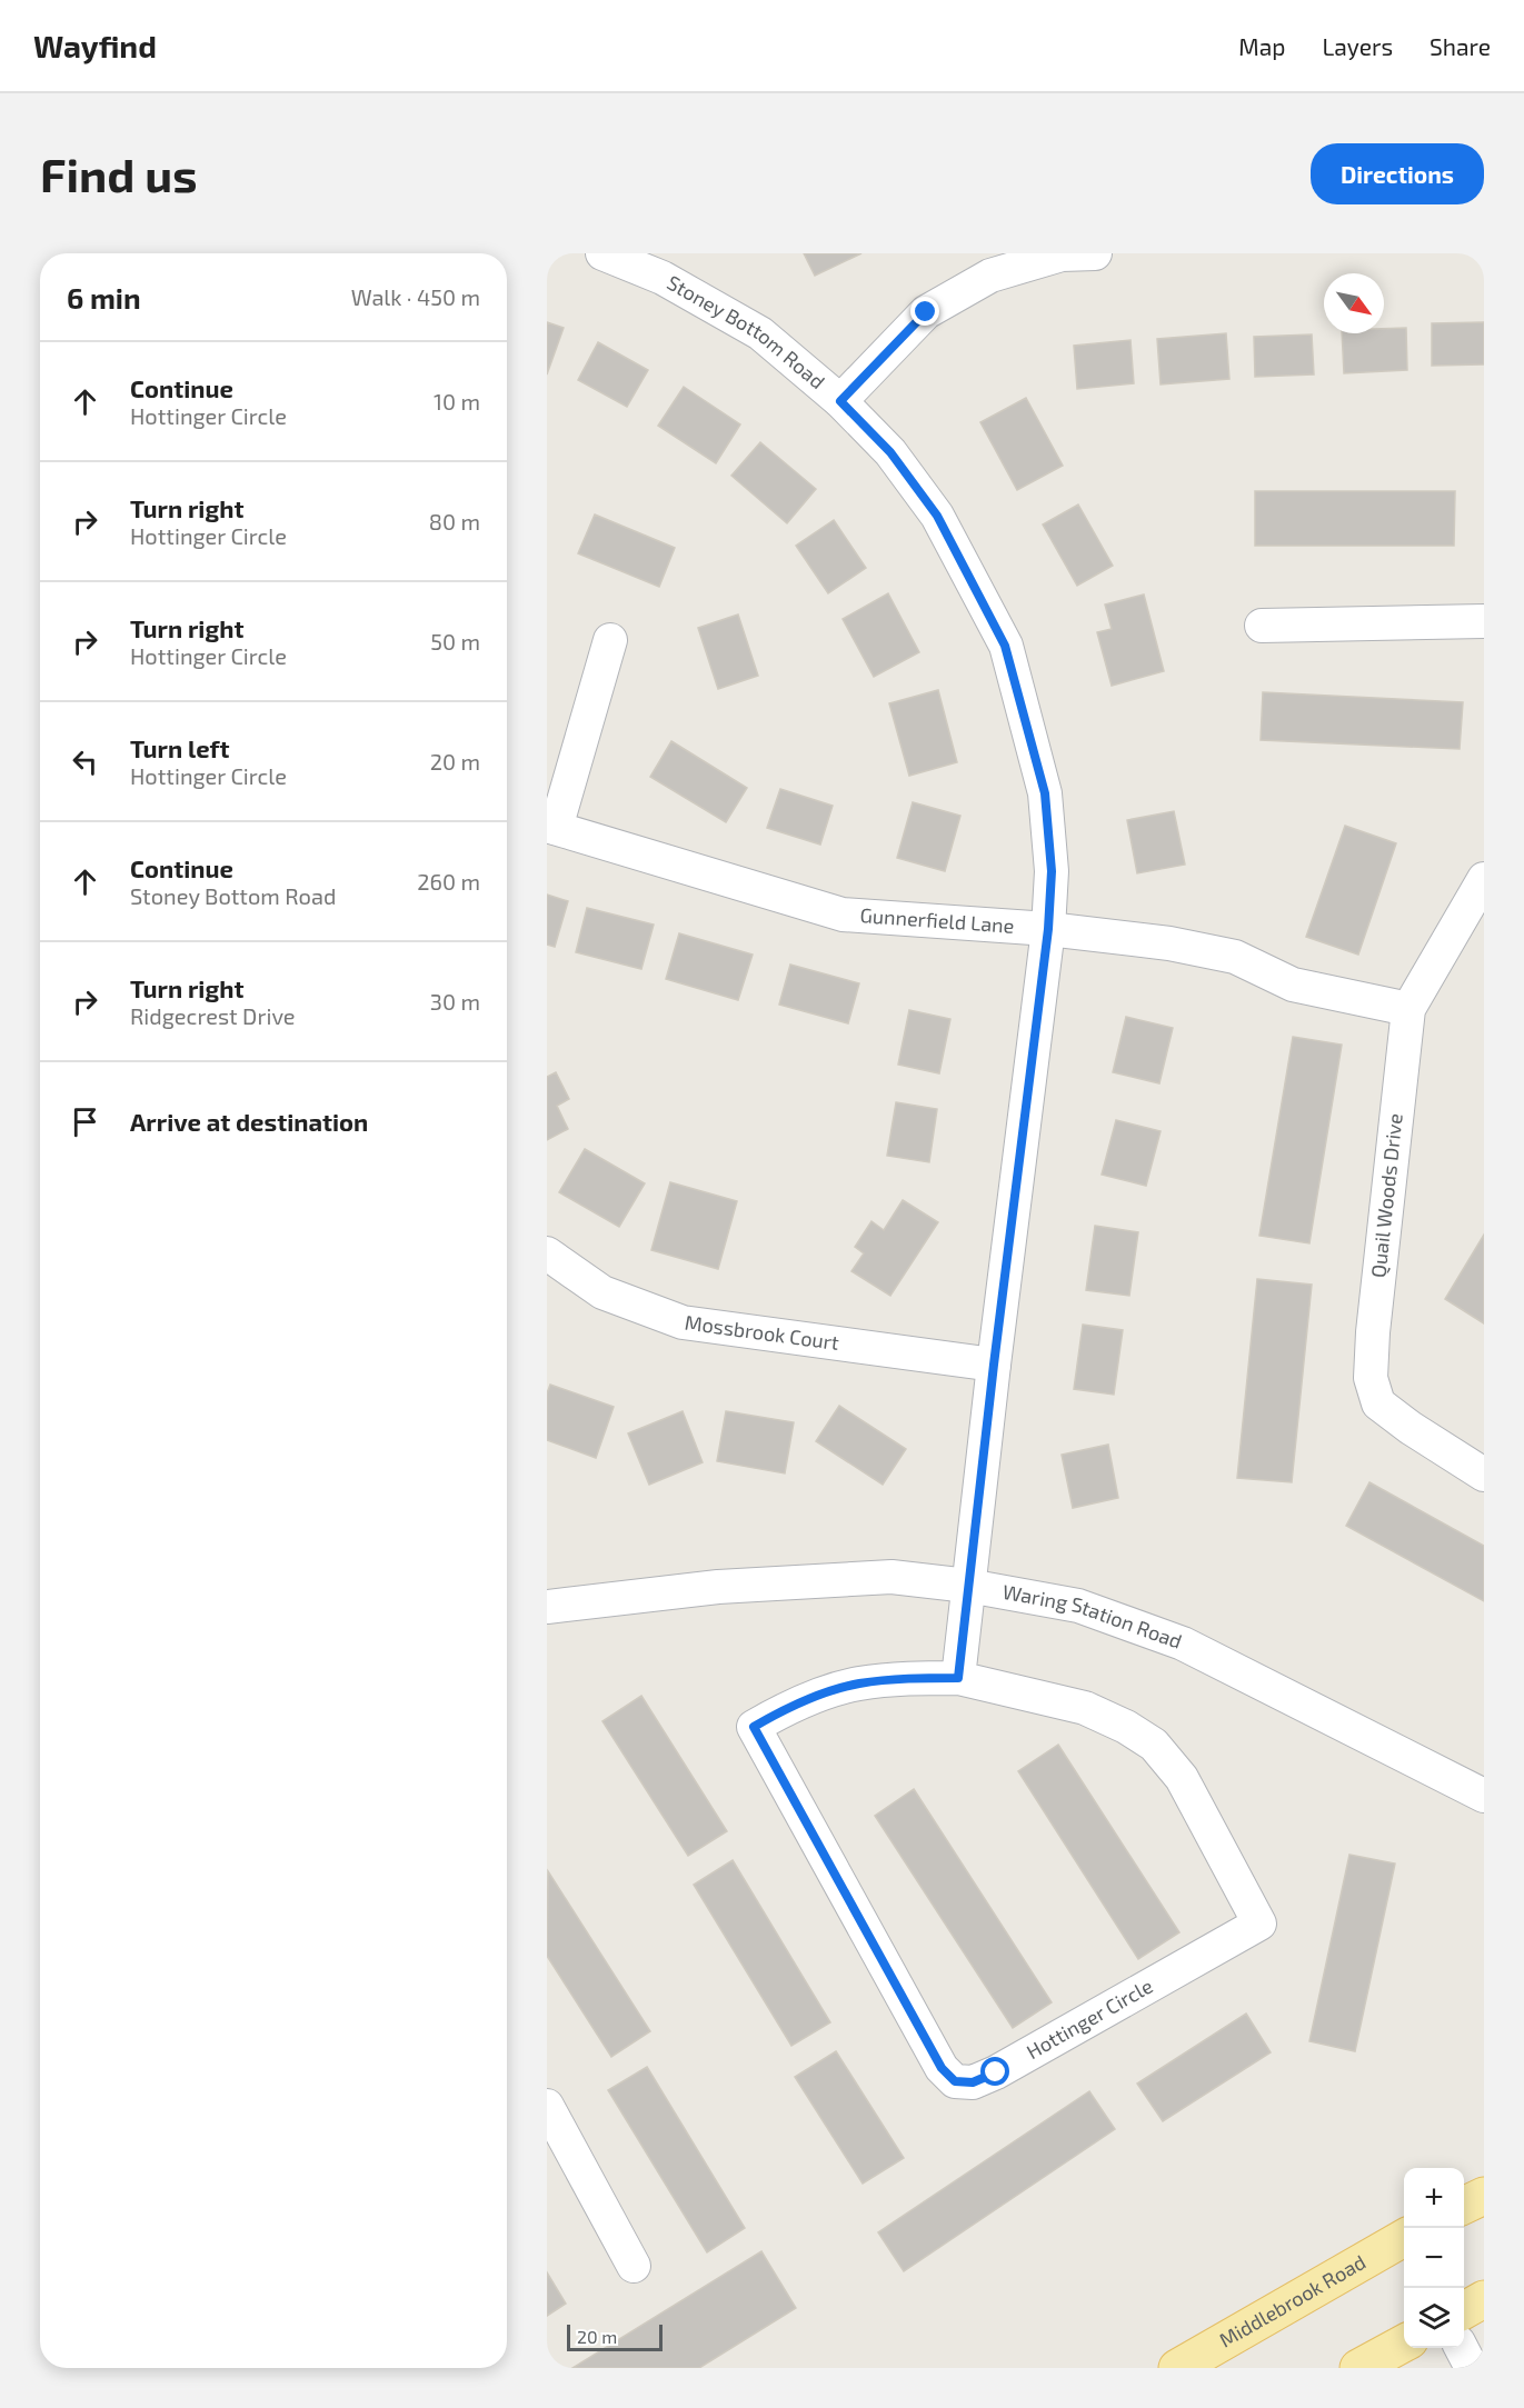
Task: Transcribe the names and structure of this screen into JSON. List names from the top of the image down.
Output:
{
  "streets": {
    "main road": ["Middlebrook Road"],
    "street": [
      "Stoney Bottom Road",
      "Gunnerfield Lane",
      "Quail Woods Drive",
      "Mossbrook Court",
      "Waring Station Road",
      "Hottinger Circle"
    ]
  },
  "crossings": [
    ["Stoney Bottom Road", "Gunnerfield Lane"],
    ["Stoney Bottom Road", "Mossbrook Court"],
    ["Stoney Bottom Road", "Waring Station Road"],
    ["Gunnerfield Lane", "Quail Woods Drive"]
  ],
  "scale_bar": "20 m",
  "north": "bottom right",
  "page": {
    "header": "Wayfind",
    "nav": ["Map", "Layers", "Share"],
    "buttons": "Directions",
    "title": "Find us",
    "heading": ["6 min", "Walk · 450 m"],
    "list": [
      ["Continue", "Hottinger Circle", "10 m"],
      ["Turn right", "Hottinger Circle", "80 m"],
      ["Turn right", "Hottinger Circle", "50 m"],
      ["Turn left", "Hottinger Circle", "20 m"],
      ["Continue", "Stoney Bottom Road", "260 m"],
      ["Turn right", "Ridgecrest Drive", "30 m"],
      "Arrive at destination"
    ],
    "map_buttons": ["+", "−"],
    "scale": "20 m"
  }
}
